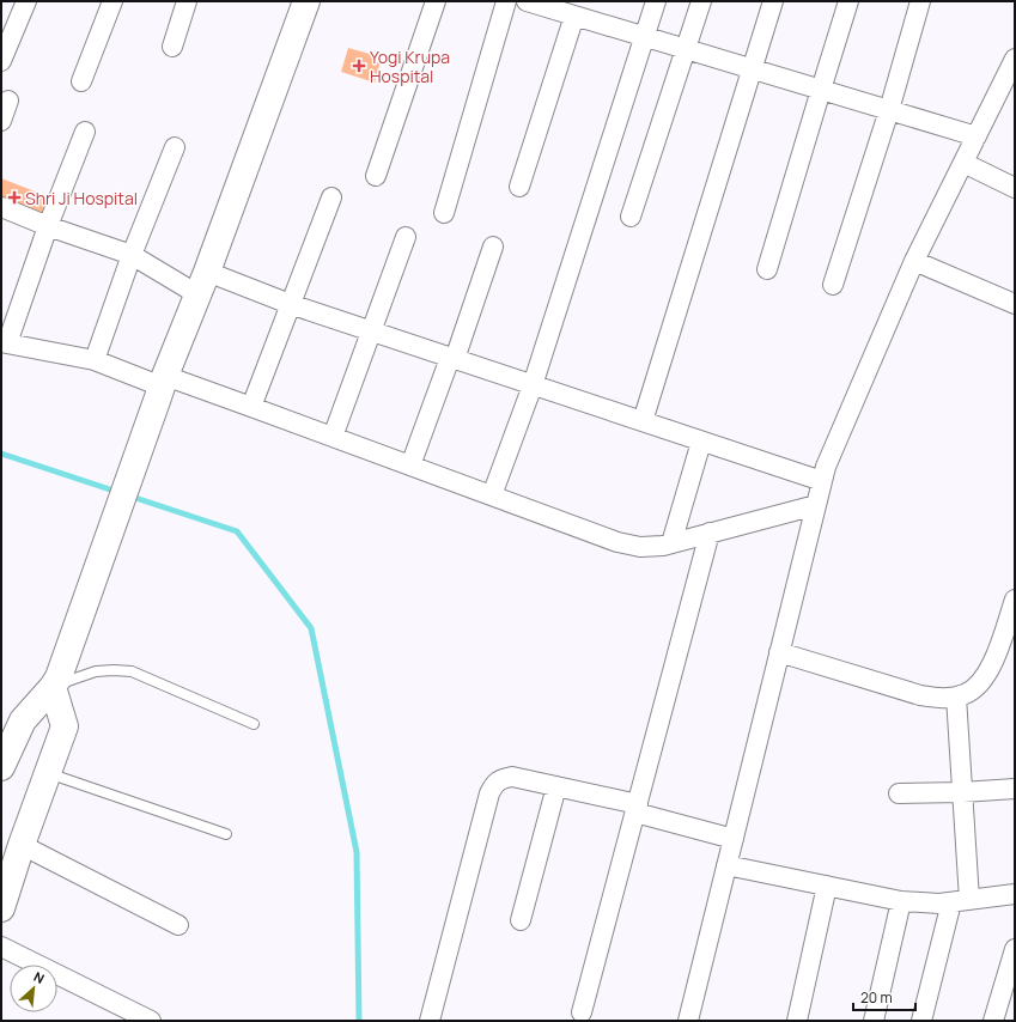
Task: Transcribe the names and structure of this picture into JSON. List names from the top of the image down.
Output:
{
  "places": {
    "health": ["Yogi Krupa Hospital", "Shri Ji Hospital"]
  },
  "scale_bar": "20 m",
  "north": "top right"
}
